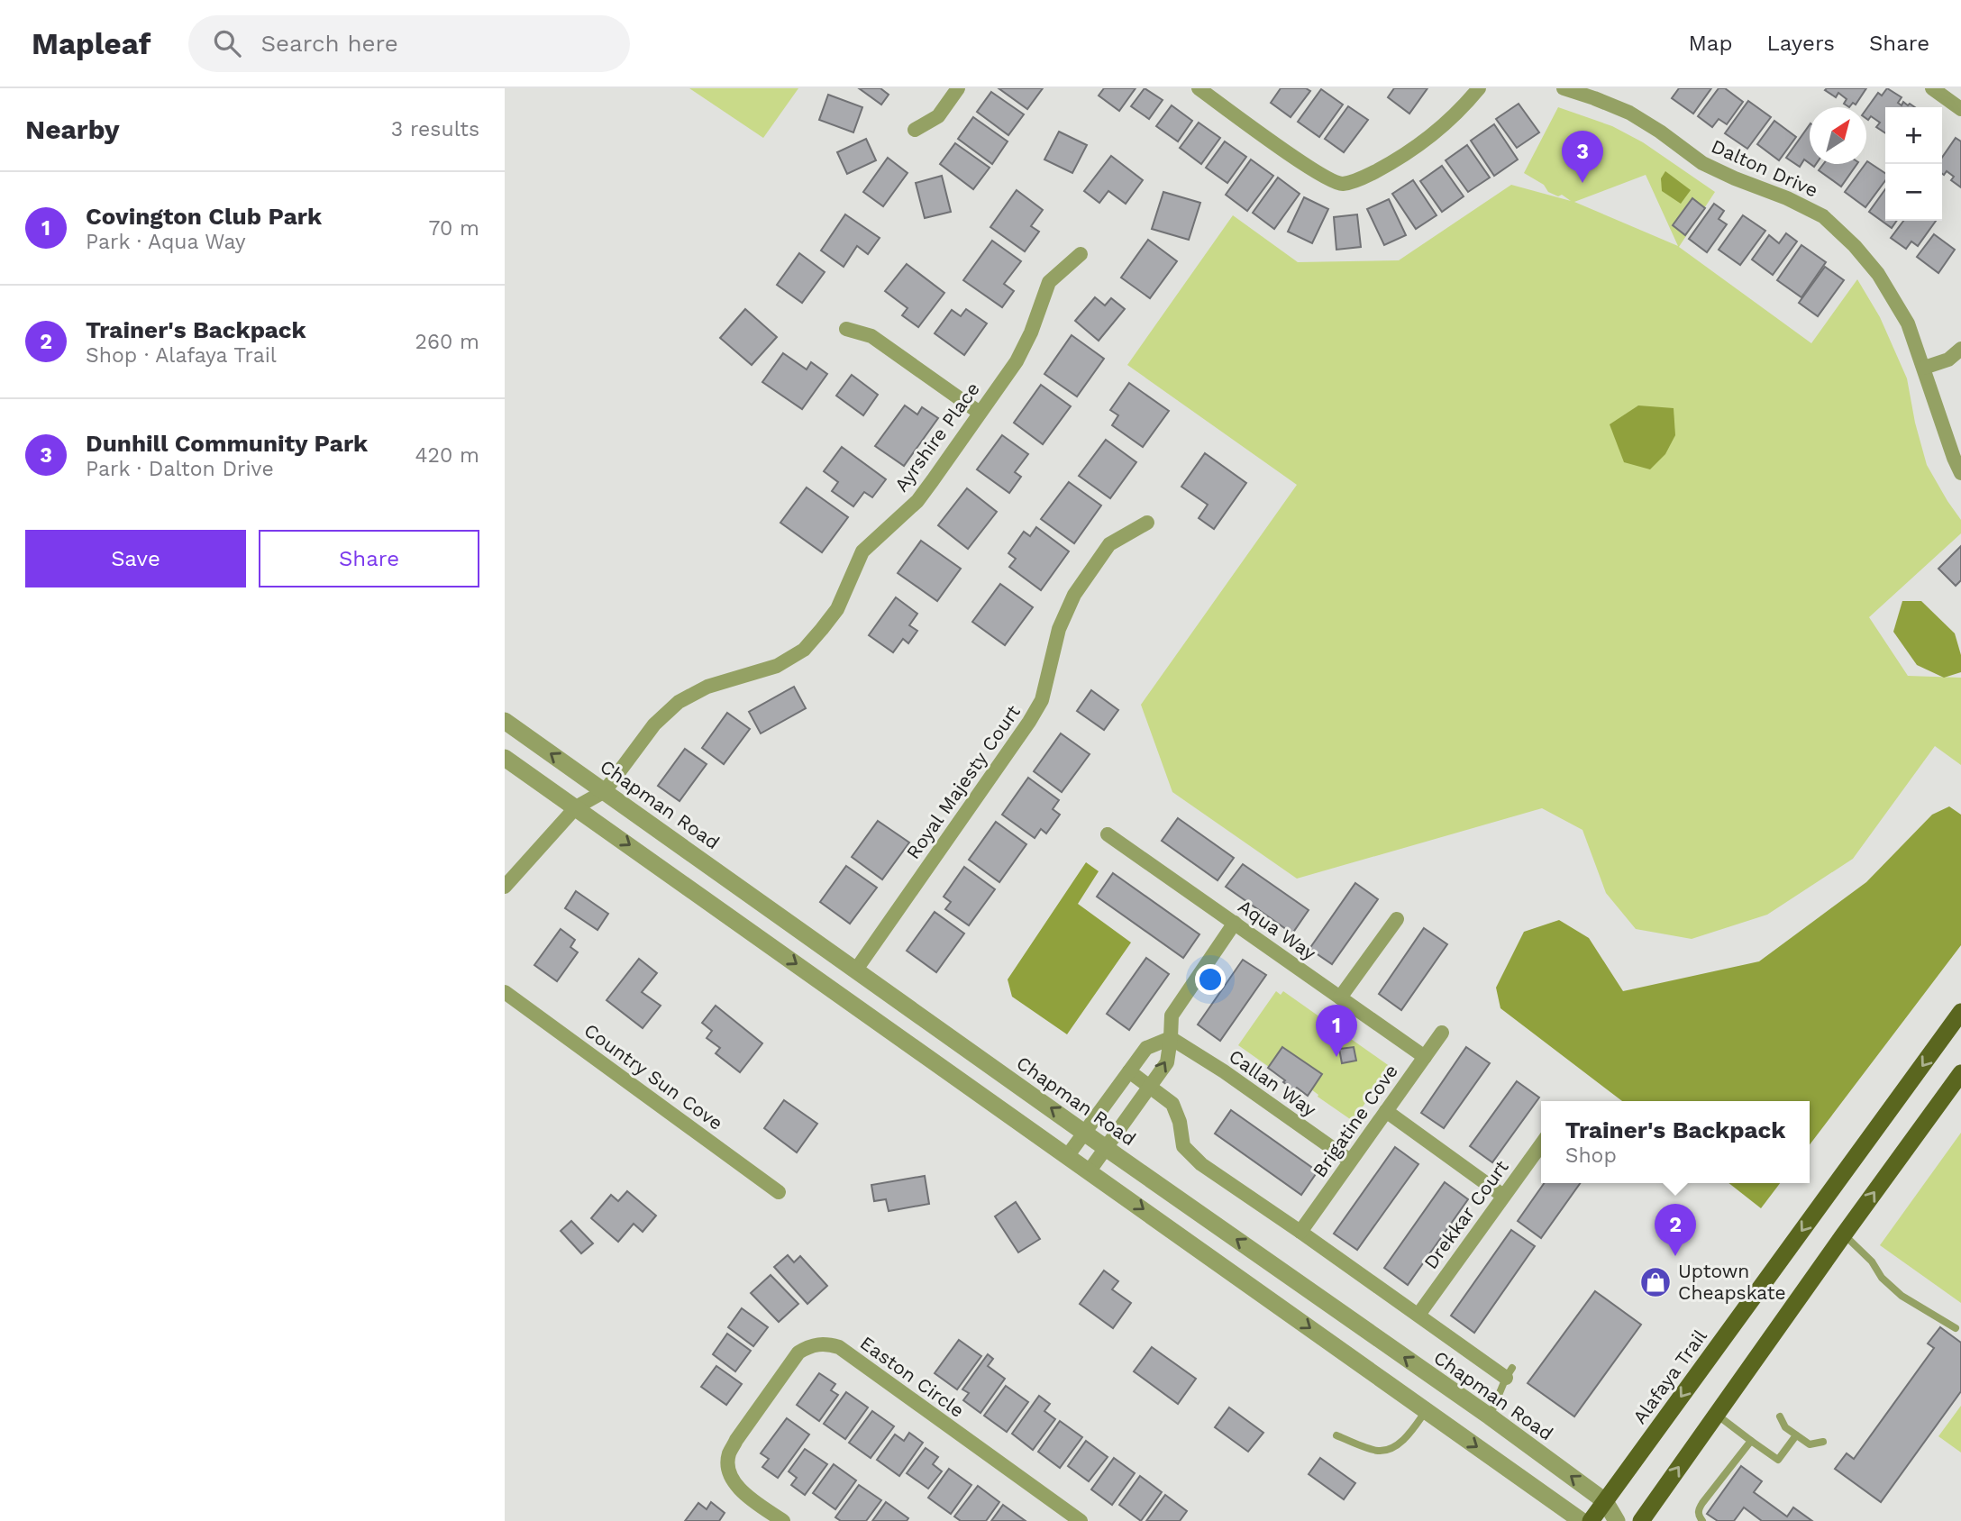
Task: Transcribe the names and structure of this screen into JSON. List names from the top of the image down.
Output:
{
  "streets": {
    "main road": ["Alafaya Trail"],
    "street": [
      "Dalton Drive",
      "Ayrshire Place",
      "Royal Majesty Court",
      "Chapman Road",
      "Aqua Way",
      "Country Sun Cove",
      "Callan Way",
      "Brigatine Cove",
      "Drekkar Court",
      "Easton Circle"
    ]
  },
  "crossings": [
    ["Ayrshire Place", "Chapman Road"],
    ["Royal Majesty Court", "Chapman Road"],
    ["Chapman Road", "Alafaya Trail"],
    ["Aqua Way", "Brigatine Cove"],
    ["Callan Way", "Brigatine Cove"]
  ],
  "places": {
    "shop": ["Uptown Cheapskate"]
  },
  "north": "top right",
  "page": {
    "header": "Mapleaf",
    "search": "Search here",
    "nav": ["Map", "Layers", "Share"],
    "heading": ["Nearby", "3 results"],
    "map_buttons": ["+", "−"],
    "pins": ["3", "1", "2"],
    "list": [
      {
        "mark": "1",
        "name": "Covington Club Park",
        "note": "Park · Aqua Way",
        "value": "70 m"
      },
      {
        "mark": "2",
        "name": "Trainer's Backpack",
        "note": "Shop · Alafaya Trail",
        "value": "260 m"
      },
      {
        "mark": "3",
        "name": "Dunhill Community Park",
        "note": "Park · Dalton Drive",
        "value": "420 m"
      }
    ],
    "buttons": ["Save", "Share"],
    "popup": ["Trainer's Backpack", "Shop"]
  }
}
